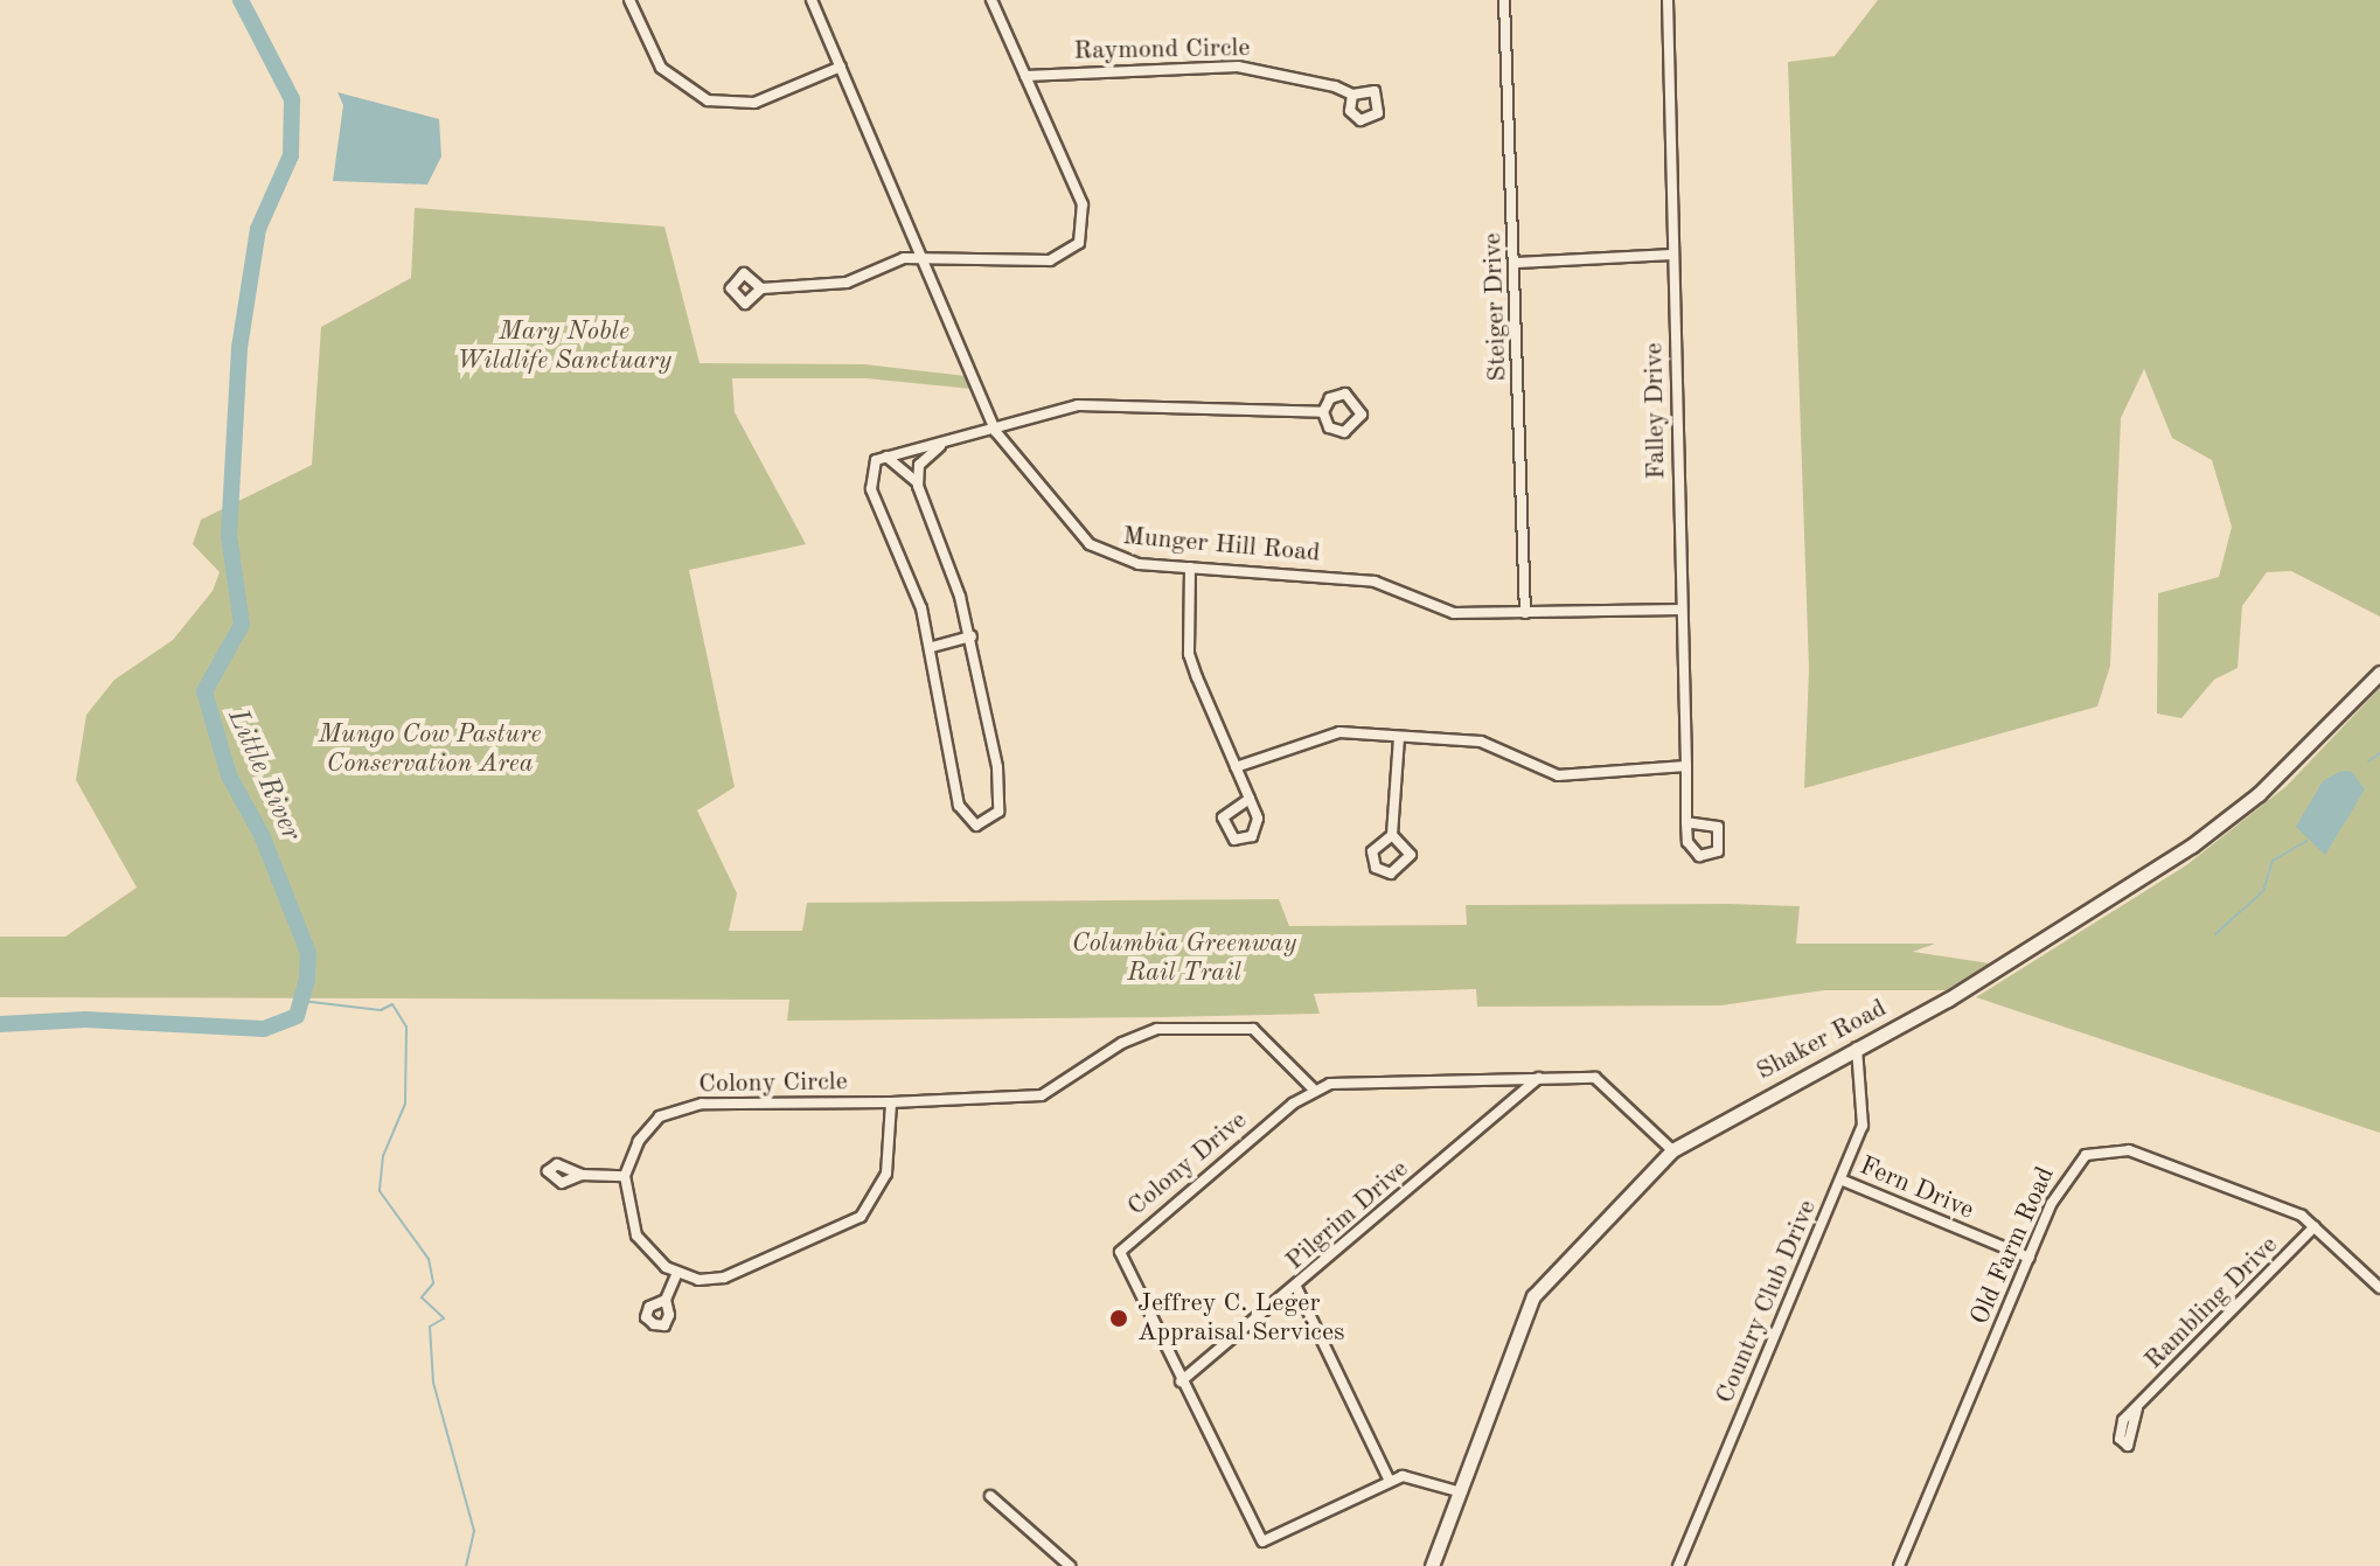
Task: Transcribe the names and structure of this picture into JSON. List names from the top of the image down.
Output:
{
  "streets": {
    "street": [
      "Raymond Circle",
      "Steiger Drive",
      "Falley Drive",
      "Munger Hill Road",
      "Shaker Road",
      "Colony Circle",
      "Colony Drive",
      "Fern Drive",
      "Pilgrim Drive",
      "Old Farm Road",
      "Country Club Drive",
      "Rambling Drive"
    ]
  },
  "crossings": [
    ["Steiger Drive", "Munger Hill Road"],
    ["Falley Drive", "Munger Hill Road"],
    ["Shaker Road", "Colony Drive"],
    ["Shaker Road", "Country Club Drive"],
    ["Colony Circle", "Colony Drive"],
    ["Colony Drive", "Pilgrim Drive"],
    ["Fern Drive", "Old Farm Road"],
    ["Fern Drive", "Country Club Drive"],
    ["Old Farm Road", "Rambling Drive"]
  ],
  "water": ["Little River"],
  "parks": ["Mary Noble Wildlife Sanctuary", "Mungo Cow Pasture Conservation Area", "Columbia Greenway Rail Trail"],
  "places": ["Jeffrey C. Leger Appraisal Services"]
}
